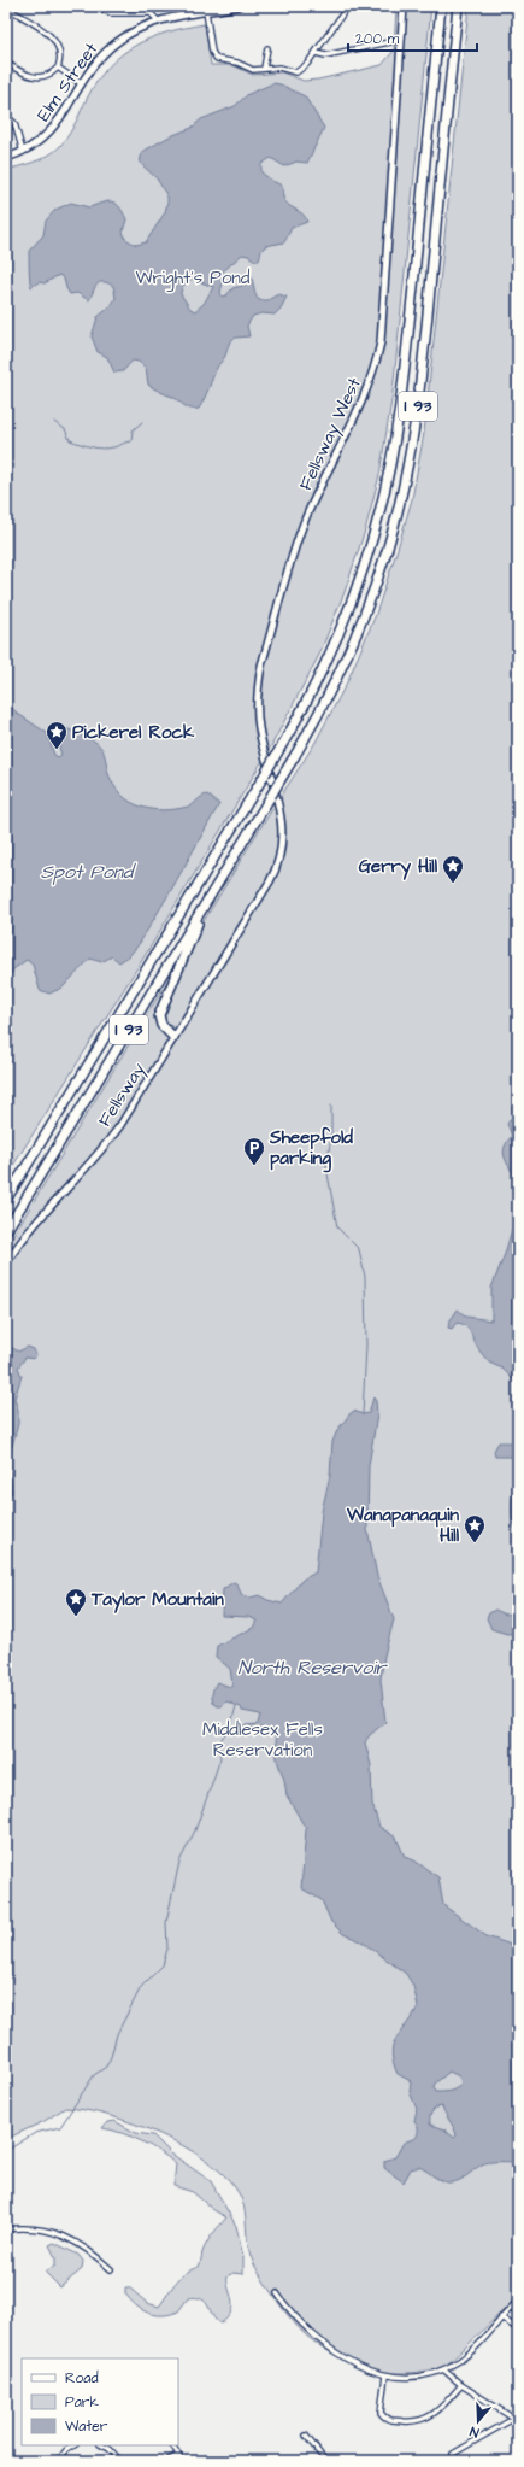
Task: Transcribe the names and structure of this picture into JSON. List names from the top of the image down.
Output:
{
  "streets": {
    "highway": ["I 93"],
    "main road": ["Elm Street", "Fellsway West", "Fellsway"]
  },
  "crossings": [
    ["Fellsway West", "Fellsway"]
  ],
  "water": ["Spot Pond", "North Reservoir"],
  "parks": ["Wright's Pond", "Middlesex Fells Reservation"],
  "places": {
    "place": [
      "Pickerel Rock",
      "Gerry Hill",
      "Wanapanaquin Hill",
      "Taylor Mountain"
    ],
    "parking": ["Sheepfold parking"]
  },
  "legend": ["Road", "Park", "Water"],
  "scale_bar": "200 m",
  "north": "bottom"
}
